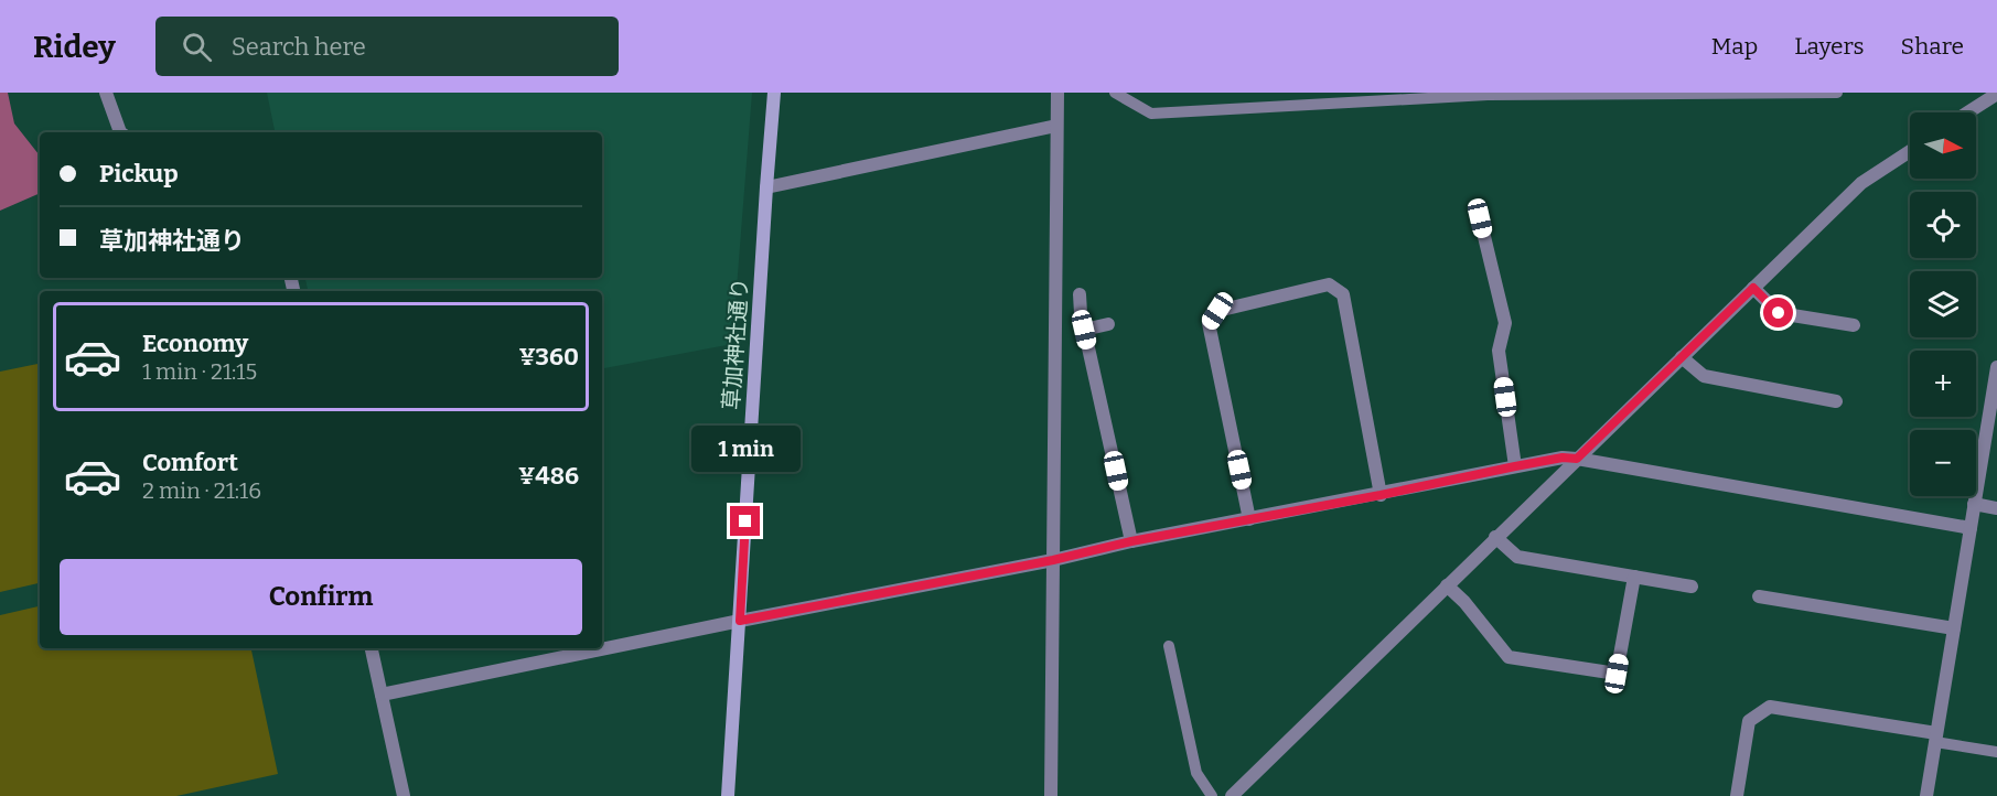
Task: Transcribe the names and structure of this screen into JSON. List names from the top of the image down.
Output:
{
  "streets": {
    "street": ["草加神社通り"]
  },
  "north": "right",
  "page": {
    "header": "Ridey",
    "search": "Search here",
    "nav": ["Map", "Layers", "Share"],
    "map_buttons": ["+", "−"],
    "banner": ["Pickup", "草加神社通り"],
    "list": [
      {
        "name": "Economy",
        "note": "1 min · 21:15",
        "value": "¥360"
      },
      {
        "name": "Comfort",
        "note": "2 min · 21:16",
        "value": "¥486"
      }
    ],
    "bubble": "1 min",
    "buttons": "Confirm"
  }
}
